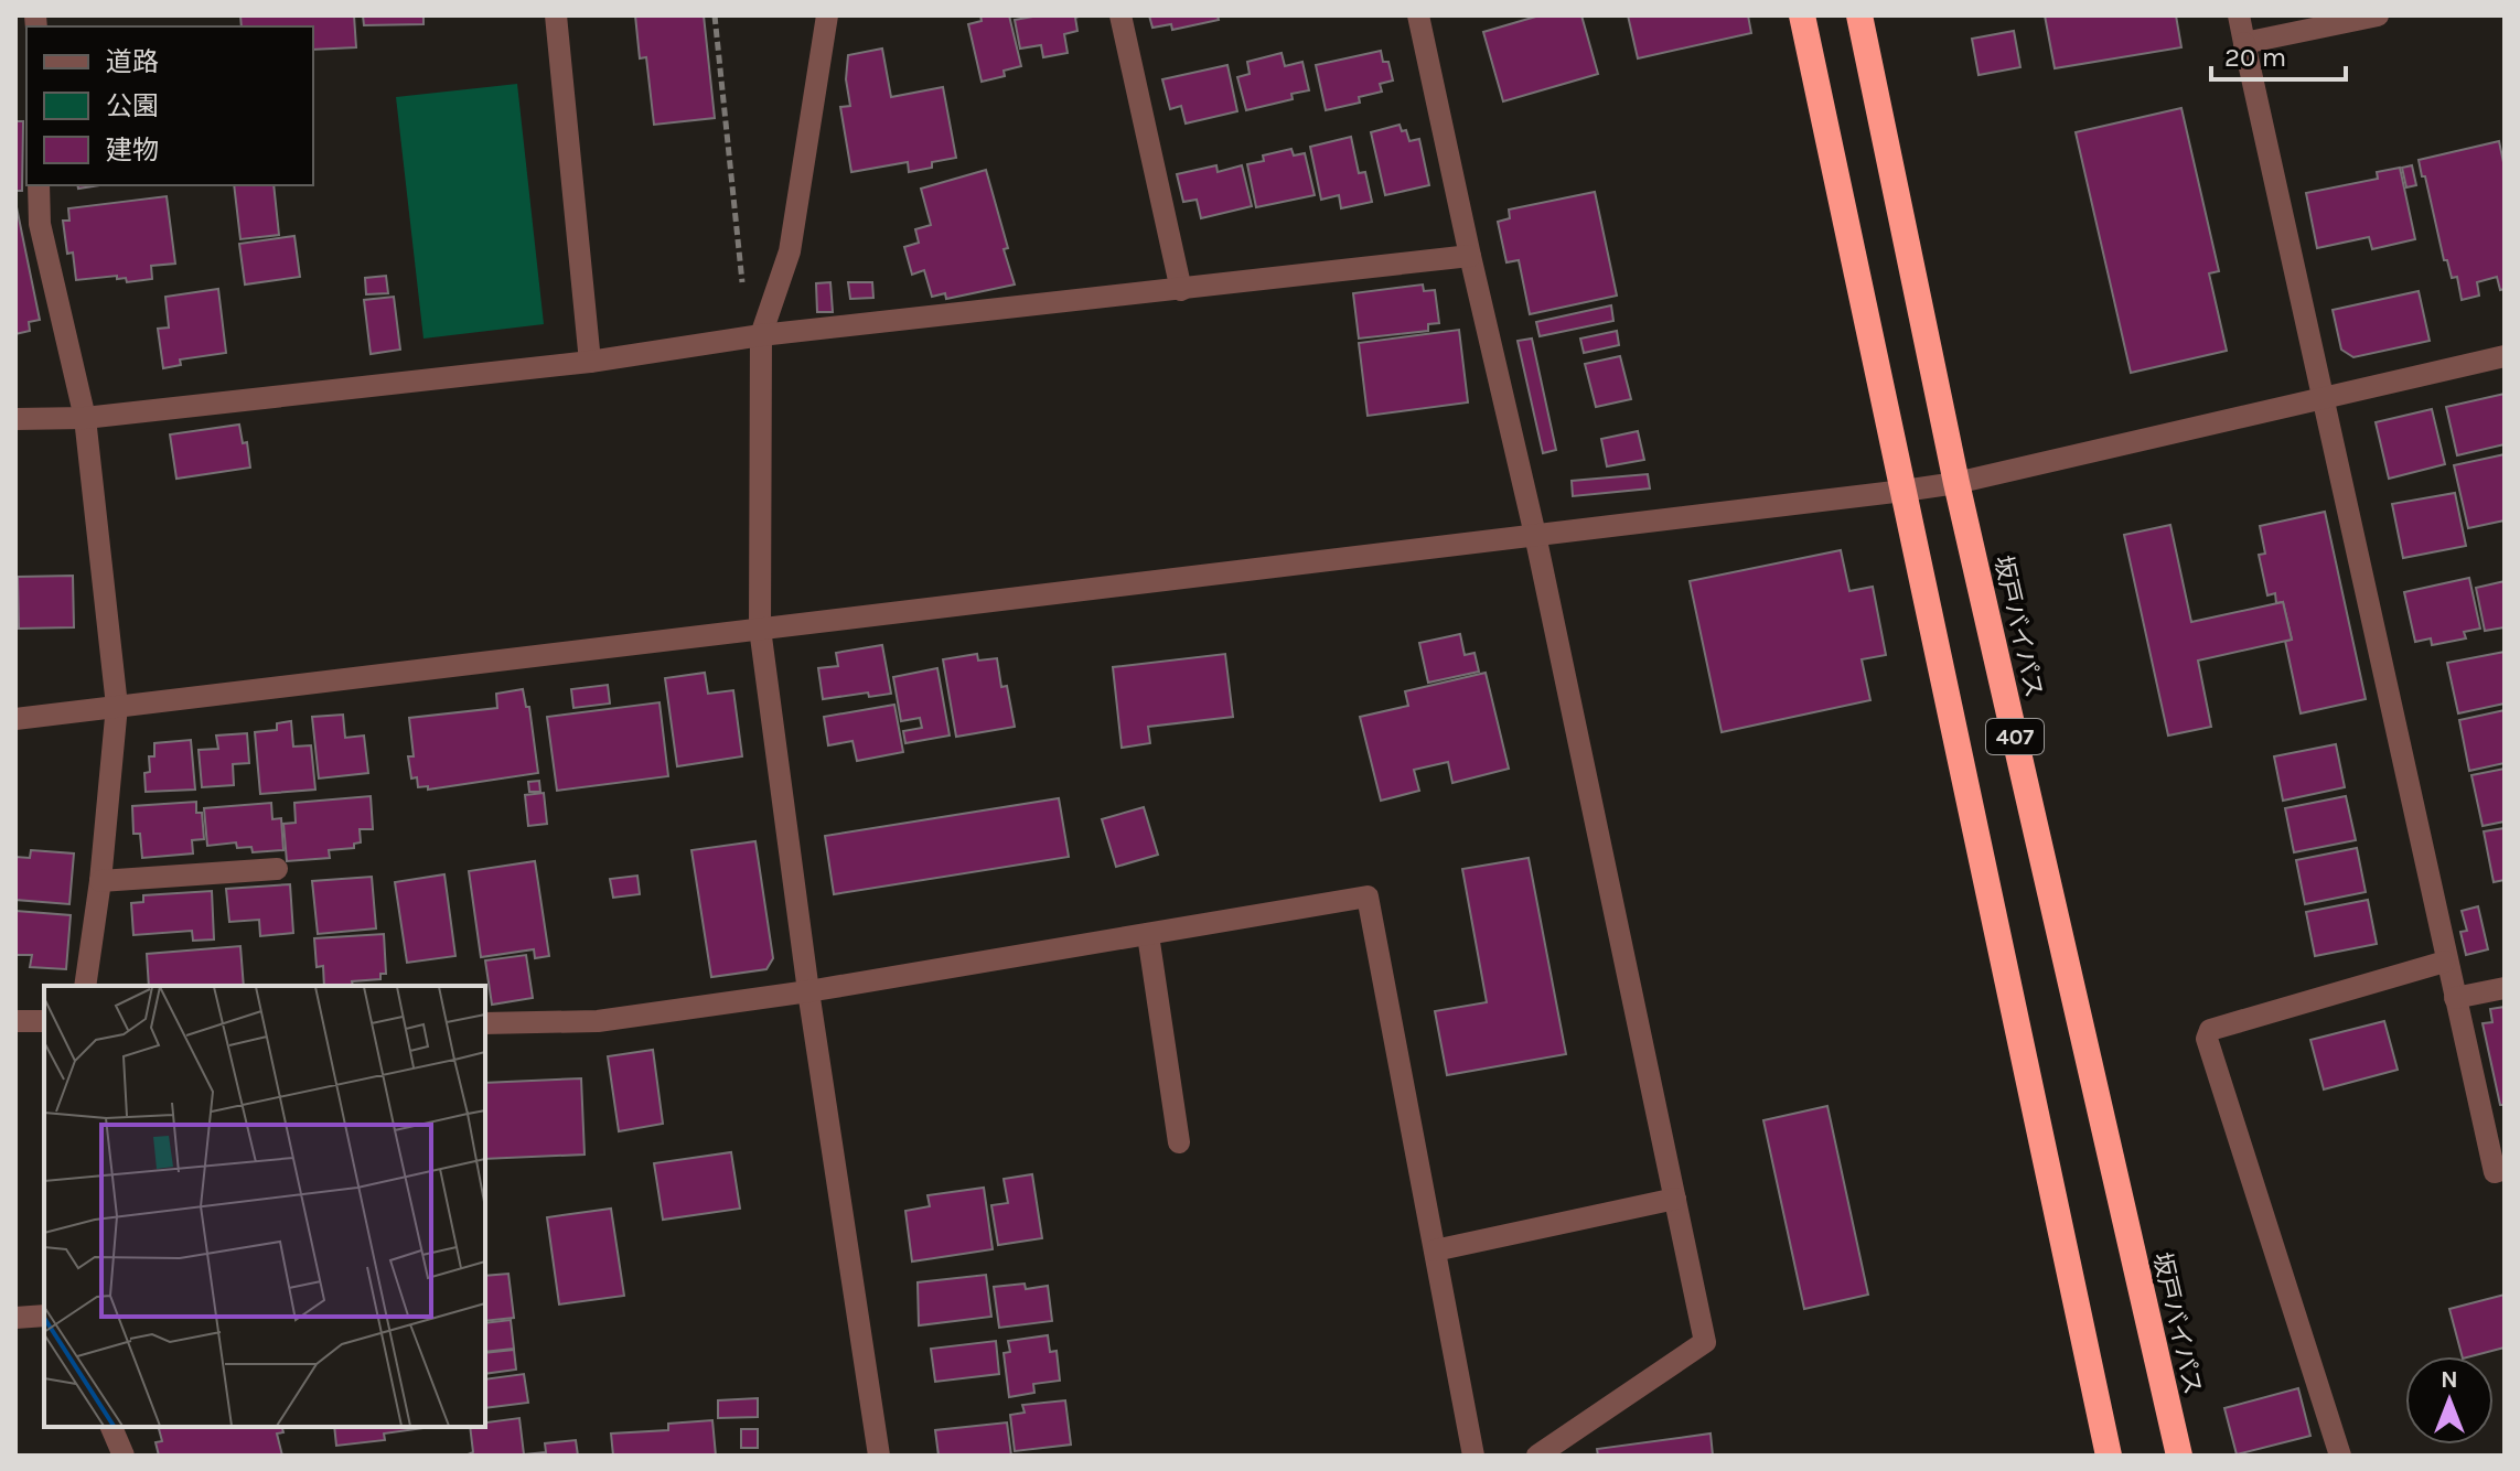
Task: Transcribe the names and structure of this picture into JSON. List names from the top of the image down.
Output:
{
  "streets": {
    "highway": ["坂戸バイパス", "407"]
  },
  "legend": ["道路", "公園", "建物"],
  "scale_bar": "20 m",
  "north": "top"
}
